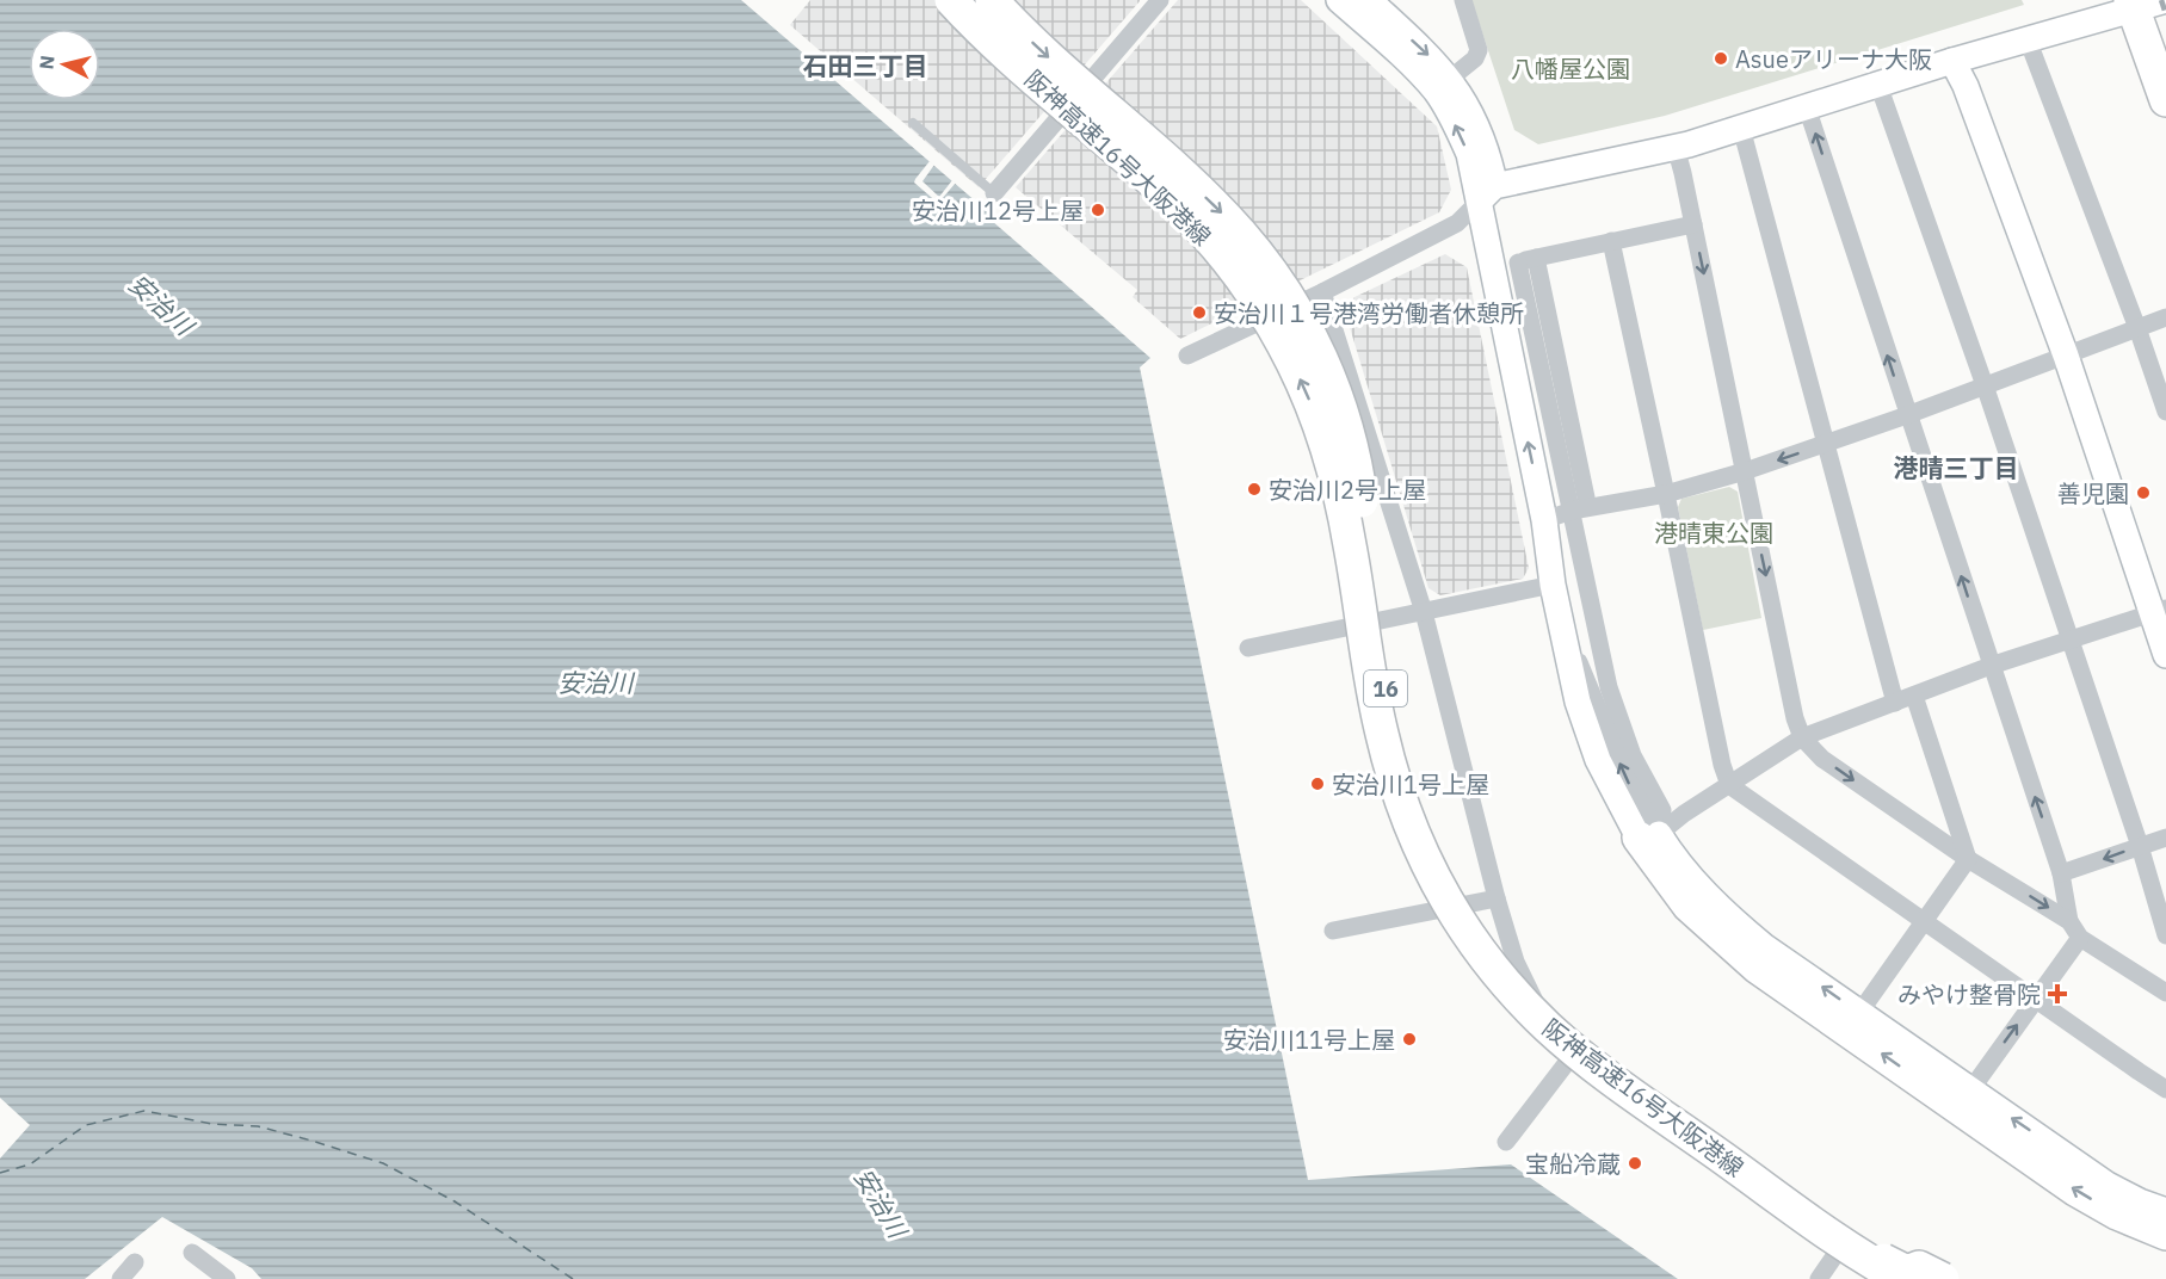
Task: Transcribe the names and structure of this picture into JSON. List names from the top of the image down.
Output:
{
  "streets": {
    "highway": ["阪神高速16号大阪港線", "16"]
  },
  "districts": ["石田三丁目", "港晴三丁目"],
  "water": ["安治川"],
  "parks": ["八幡屋公園", "港晴東公園"],
  "places": {
    "other": [
      "Asueアリーナ大阪",
      "安治川12号上屋",
      "安治川１号港湾労働者休憩所",
      "安治川2号上屋",
      "善児園",
      "安治川1号上屋",
      "安治川11号上屋",
      "宝船冷蔵"
    ],
    "health": ["みやけ整骨院"]
  },
  "north": "left"
}
